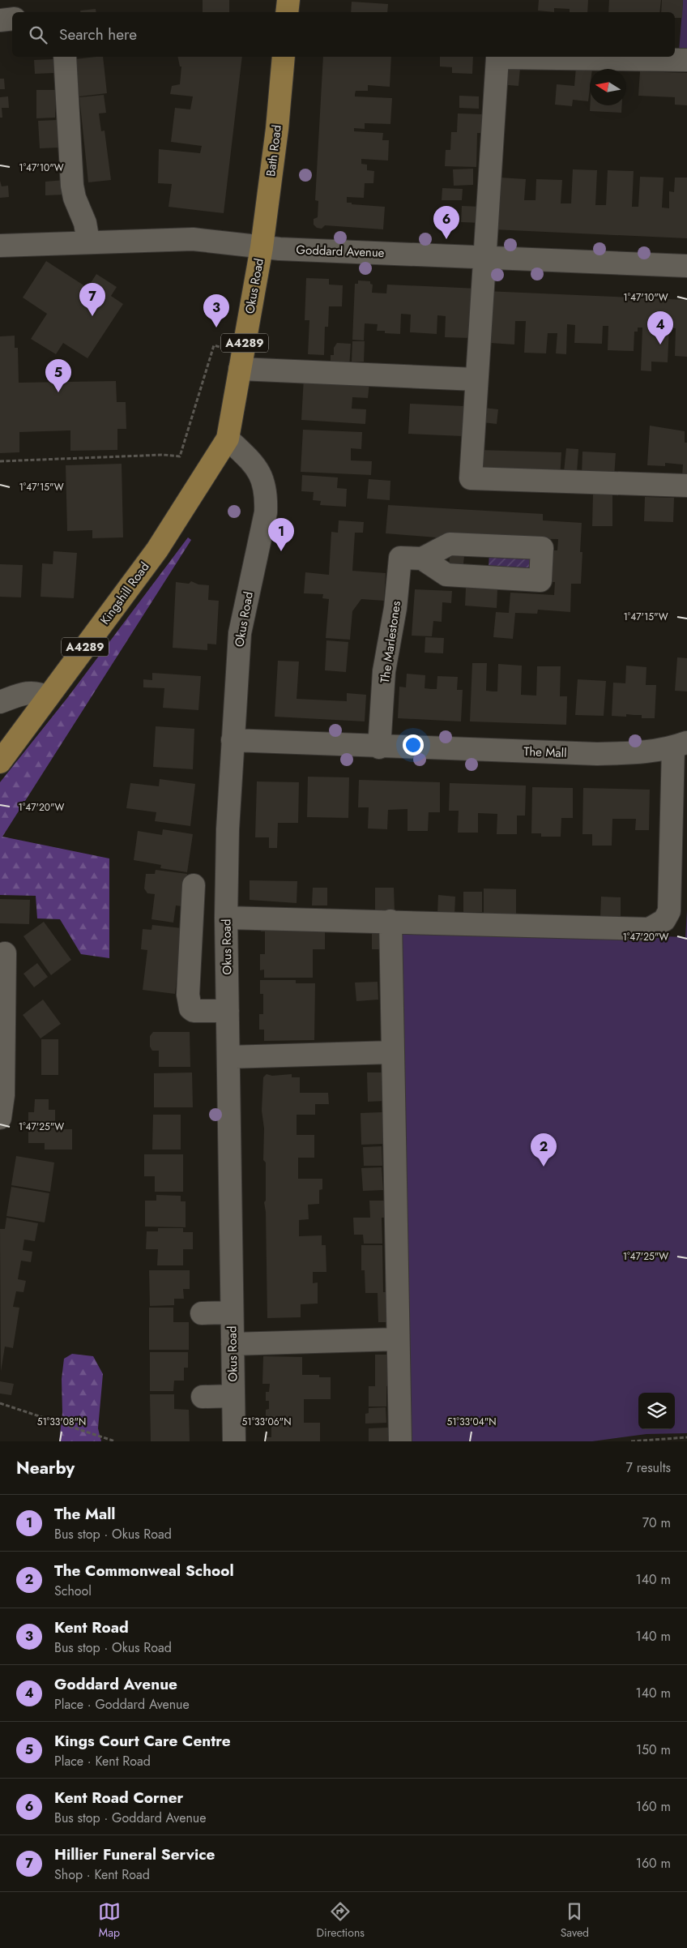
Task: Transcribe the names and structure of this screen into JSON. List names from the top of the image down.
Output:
{
  "streets": {
    "main road": [
      "Bath Road",
      "Okus Road",
      "A4289",
      "Kingshill Road"
    ],
    "street": ["Goddard Avenue", "The Marlestones", "The Mall"]
  },
  "crossings": [
    ["Bath Road", "Goddard Avenue"],
    ["Bath Road", "Okus Road"],
    ["Goddard Avenue", "Okus Road"],
    ["Okus Road", "Kingshill Road"],
    ["Okus Road", "The Mall"],
    ["The Marlestones", "The Mall"]
  ],
  "north": "left",
  "page": {
    "search": "Search here",
    "pins": [
      "6",
      "7",
      "3",
      "4",
      "5",
      "1",
      "2"
    ],
    "heading": ["Nearby", "7 results"],
    "list": [
      {
        "mark": "1",
        "name": "The Mall",
        "note": "Bus stop · Okus Road",
        "value": "70 m"
      },
      {
        "mark": "2",
        "name": "The Commonweal School",
        "note": "School",
        "value": "140 m"
      },
      {
        "mark": "3",
        "name": "Kent Road",
        "note": "Bus stop · Okus Road",
        "value": "140 m"
      },
      {
        "mark": "4",
        "name": "Goddard Avenue",
        "note": "Place · Goddard Avenue",
        "value": "140 m"
      },
      {
        "mark": "5",
        "name": "Kings Court Care Centre",
        "note": "Place · Kent Road",
        "value": "150 m"
      },
      {
        "mark": "6",
        "name": "Kent Road Corner",
        "note": "Bus stop · Goddard Avenue",
        "value": "160 m"
      },
      {
        "mark": "7",
        "name": "Hillier Funeral Service",
        "note": "Shop · Kent Road",
        "value": "160 m"
      }
    ],
    "nav": ["Map", "Directions", "Saved"]
  },
  "coordinates": [
    "1°47'10\"W",
    "1°47'15\"W",
    "1°47'20\"W",
    "1°47'25\"W",
    "51°33'08\"N",
    "51°33'06\"N",
    "51°33'04\"N"
  ]
}
